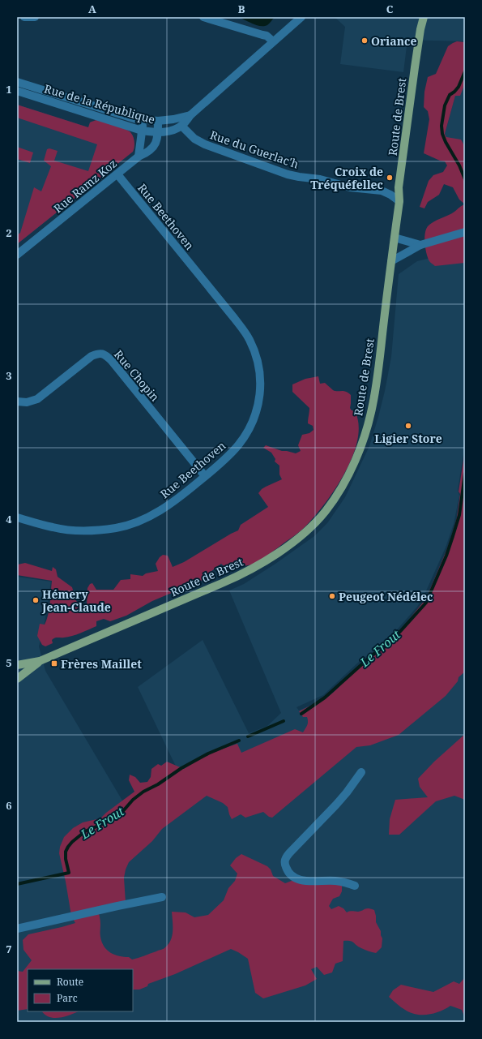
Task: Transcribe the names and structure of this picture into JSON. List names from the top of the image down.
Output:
{
  "streets": {
    "main road": ["Route de Brest"],
    "street": [
      "Rue de la République",
      "Rue du Guerlac'h",
      "Rue Ramz Koz",
      "Rue Beethoven",
      "Rue Chopin"
    ]
  },
  "crossings": [
    ["Rue de la République", "Rue du Guerlac'h"],
    ["Rue de la République", "Rue Ramz Koz"],
    ["Route de Brest", "Rue du Guerlac'h"],
    ["Rue Ramz Koz", "Rue Beethoven"],
    ["Rue Beethoven", "Rue Chopin"]
  ],
  "water": ["Le Frout"],
  "places": {
    "other": [
      "Oriance",
      "Croix de Tréquéfellec",
      "Ligier Store",
      "Peugeot Nédélec",
      "Hémery Jean-Claude"
    ],
    "transit": ["Frères Maillet"]
  },
  "legend": ["Route", "Parc"],
  "grid": {
    "columns": ["A", "B", "C"],
    "rows": [
      "1",
      "2",
      "3",
      "4",
      "5",
      "6",
      "7"
    ]
  }
}
